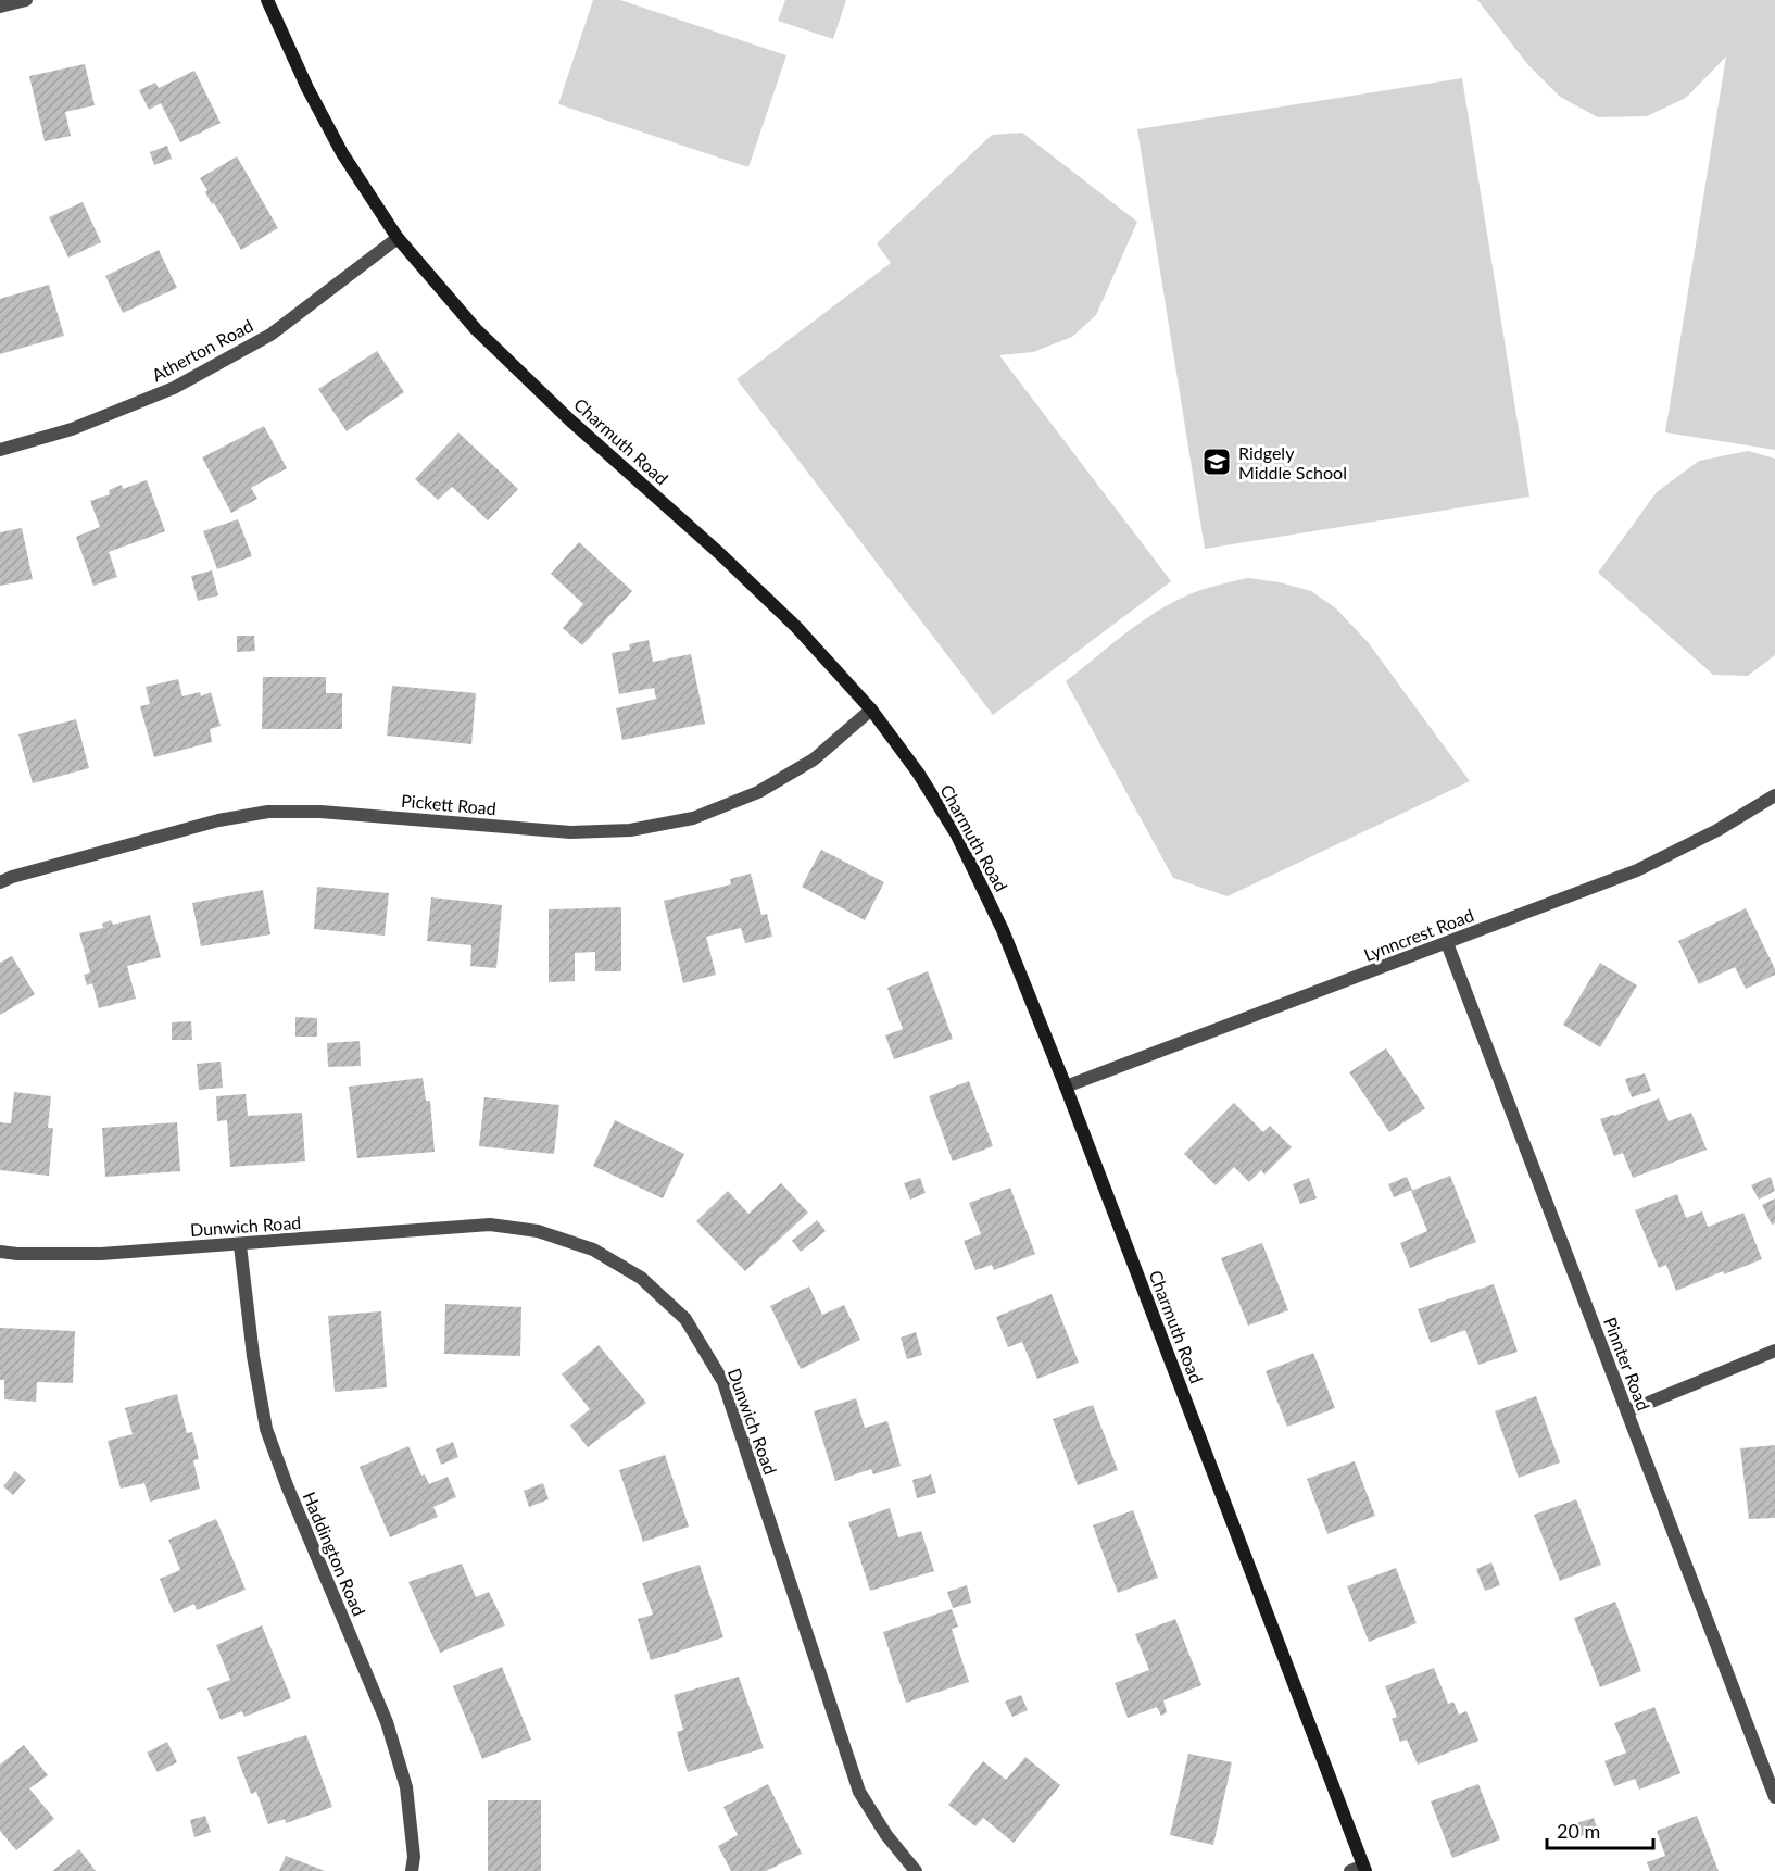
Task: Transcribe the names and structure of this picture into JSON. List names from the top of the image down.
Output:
{
  "streets": {
    "street": [
      "Atherton Road",
      "Charmuth Road",
      "Pickett Road",
      "Lynncrest Road",
      "Dunwich Road",
      "Pinnter Road",
      "Haddington Road"
    ]
  },
  "crossings": [
    ["Atherton Road", "Charmuth Road"],
    ["Charmuth Road", "Pickett Road"],
    ["Charmuth Road", "Lynncrest Road"],
    ["Lynncrest Road", "Pinnter Road"],
    ["Dunwich Road", "Haddington Road"]
  ],
  "places": {
    "school or university": ["Ridgely Middle School"]
  },
  "scale_bar": "20 m"
}
